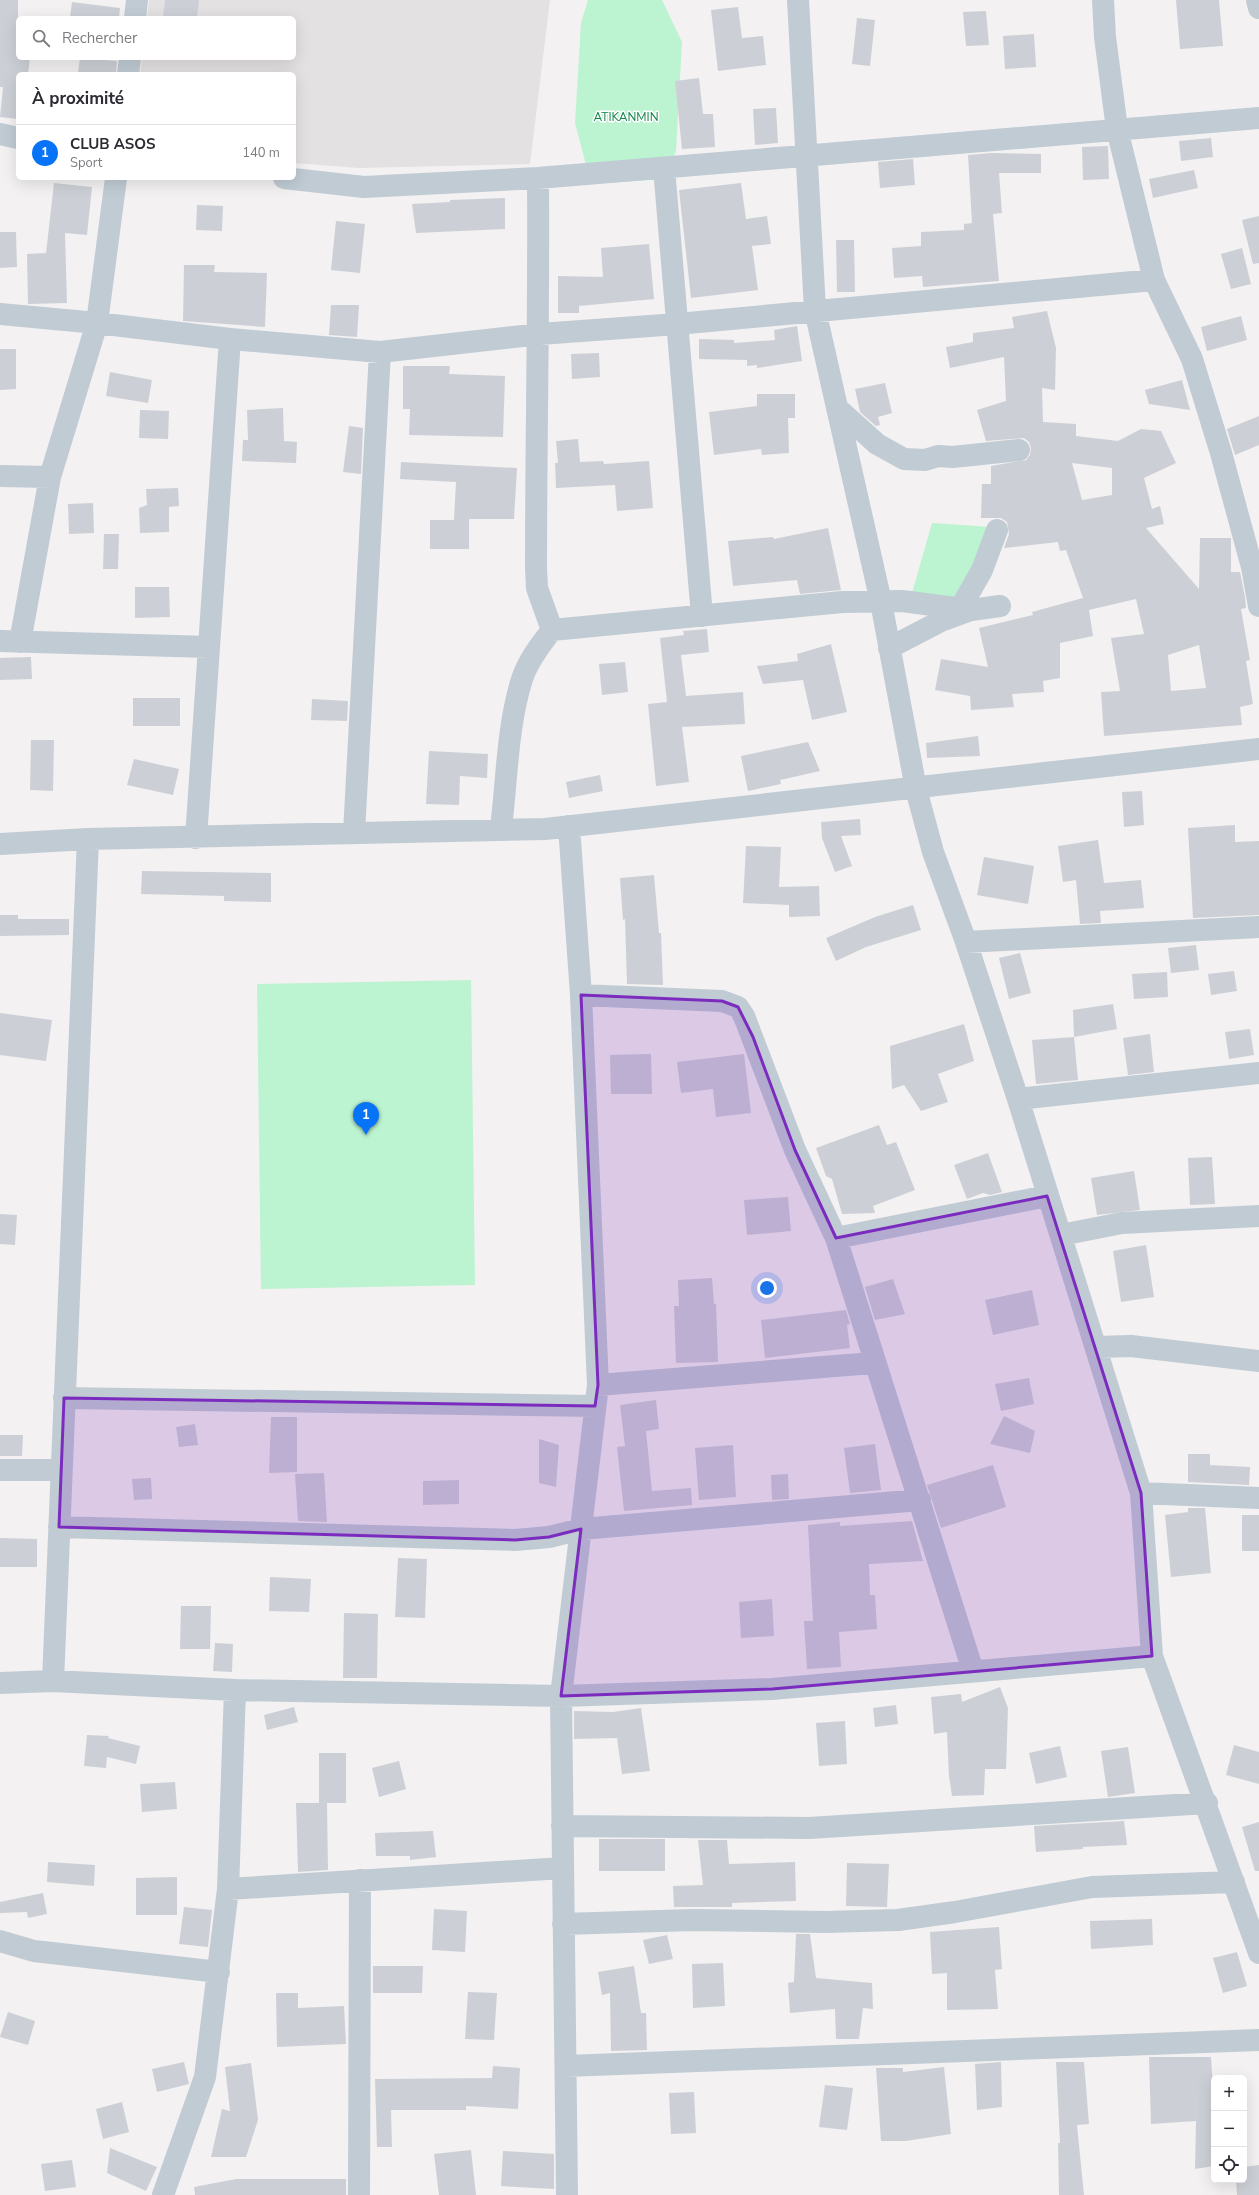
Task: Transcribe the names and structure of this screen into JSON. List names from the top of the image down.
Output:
{
  "parks": ["ATIKANMIN"],
  "page": {
    "search": "Rechercher",
    "heading": "À proximité",
    "list": [
      {
        "mark": "1",
        "name": "CLUB ASOS",
        "note": "Sport",
        "value": "140 m"
      }
    ],
    "pins": "1",
    "map_buttons": ["+", "−"]
  }
}
